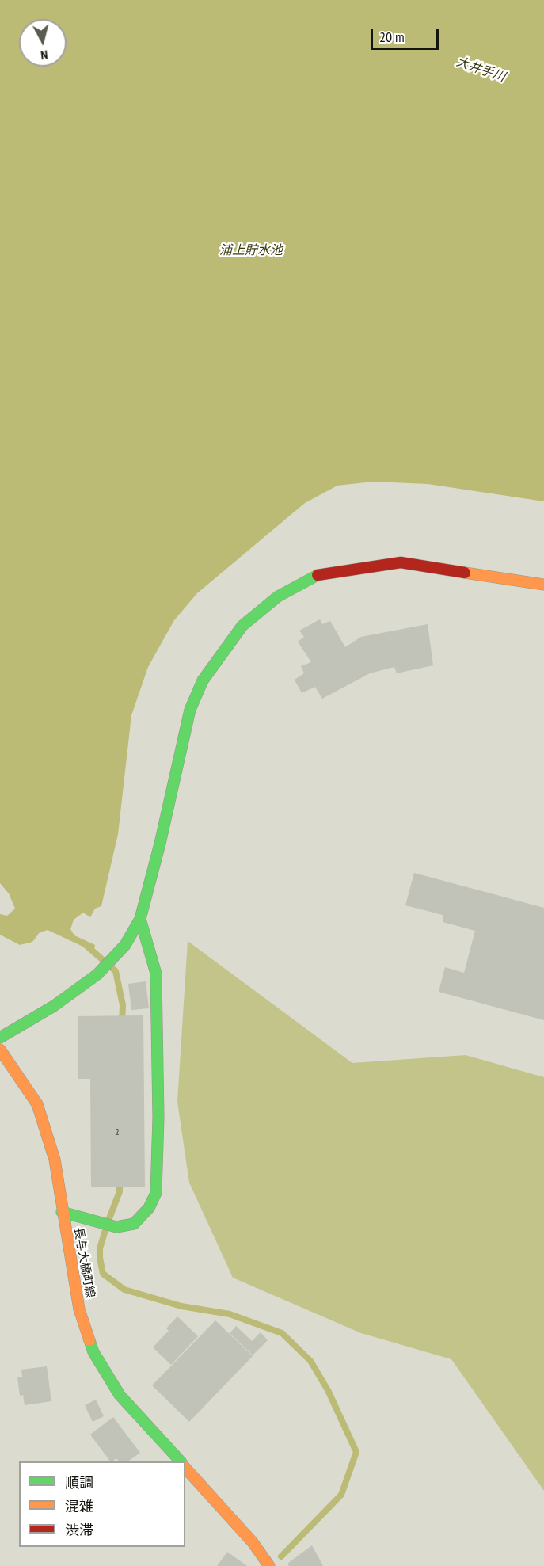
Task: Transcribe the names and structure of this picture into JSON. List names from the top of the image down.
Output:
{
  "streets": {
    "street": ["長与大橋町線"]
  },
  "water": ["大井手川", "浦上貯水池"],
  "house_numbers": ["2"],
  "legend": ["順調", "混雑", "渋滞"],
  "scale_bar": "20 m",
  "north": "bottom"
}
